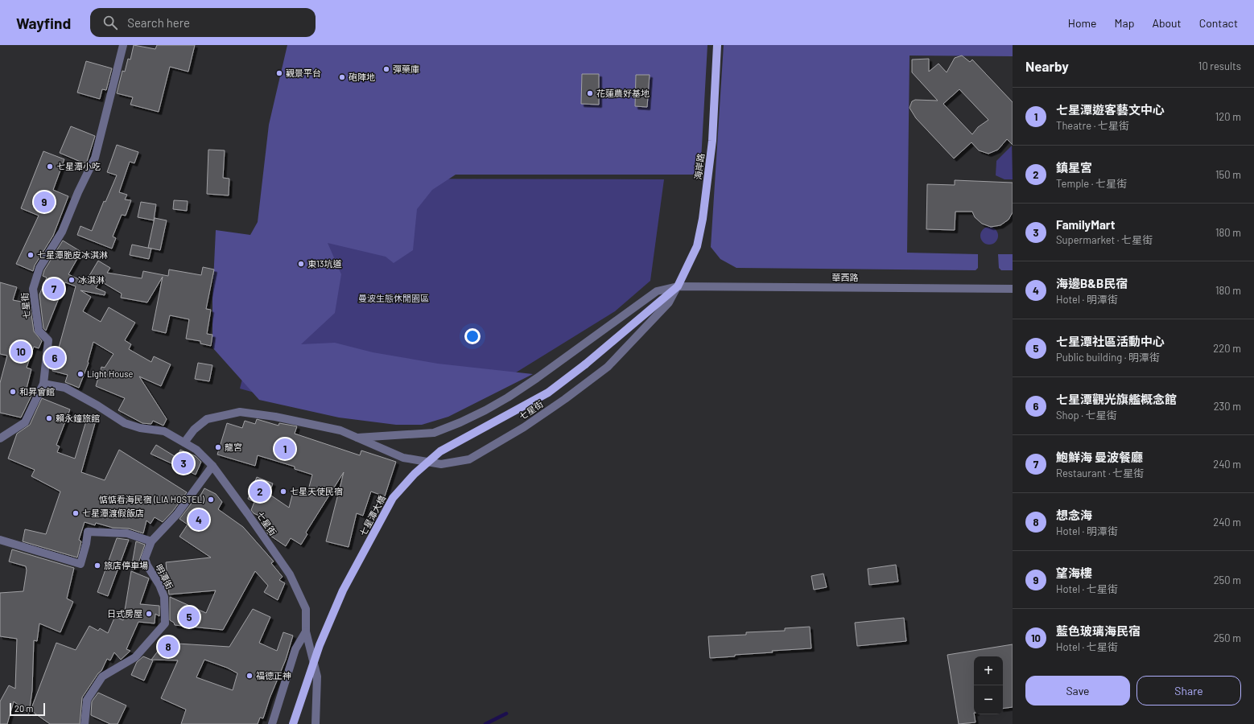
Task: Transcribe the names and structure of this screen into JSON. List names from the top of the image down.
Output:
{
  "streets": {
    "main road": ["海岸路", "七星潭大橋"],
    "street": ["華西路", "七星街", "明潭街"]
  },
  "crossings": [
    ["海岸路", "華西路"],
    ["海岸路", "七星街"],
    ["海岸路", "七星潭大橋"],
    ["華西路", "七星街"],
    ["華西路", "七星潭大橋"],
    ["七星街", "七星潭大橋"],
    ["七星街", "明潭街"]
  ],
  "parks": ["曼波生態休閒園區"],
  "places": [
    "彈藥庫",
    "觀景平台",
    "砲陣地",
    "花蓮農好基地",
    "七星潭小吃",
    "七星潭脆皮冰淇淋",
    "東13坑道",
    "冰淇淋",
    "Light House",
    "和昇會館",
    "賴永鐘旅館",
    "龍宮",
    "七星天使民宿",
    "惦惦看海民宿 (LIA HOSTEL)",
    "七星潭渡假飯店",
    "旅店停車場",
    "日式房屋",
    "福德正神"
  ],
  "scale_bar": "20 m",
  "page": {
    "header": "Wayfind",
    "search": "Search here",
    "nav": [
      "Home",
      "Map",
      "About",
      "Contact"
    ],
    "heading": ["Nearby", "10 results"],
    "list": [
      {
        "mark": "1",
        "name": "七星潭遊客藝文中心",
        "note": "Theatre · 七星街",
        "value": "120 m"
      },
      {
        "mark": "2",
        "name": "鎮星宮",
        "note": "Temple · 七星街",
        "value": "150 m"
      },
      {
        "mark": "3",
        "name": "FamilyMart",
        "note": "Supermarket · 七星街",
        "value": "180 m"
      },
      {
        "mark": "4",
        "name": "海邊B&B民宿",
        "note": "Hotel · 明潭街",
        "value": "180 m"
      },
      {
        "mark": "5",
        "name": "七星潭社區活動中心",
        "note": "Public building · 明潭街",
        "value": "220 m"
      },
      {
        "mark": "6",
        "name": "七星潭觀光旗艦概念館",
        "note": "Shop · 七星街",
        "value": "230 m"
      },
      {
        "mark": "7",
        "name": "鮑鮮海 曼波餐廳",
        "note": "Restaurant · 七星街",
        "value": "240 m"
      },
      {
        "mark": "8",
        "name": "想念海",
        "note": "Hotel · 明潭街",
        "value": "240 m"
      },
      {
        "mark": "9",
        "name": "望海樓",
        "note": "Hotel · 七星街",
        "value": "250 m"
      },
      {
        "mark": "10",
        "name": "藍色玻璃海民宿",
        "note": "Hotel · 七星街",
        "value": "250 m"
      }
    ],
    "pins": [
      "9",
      "7",
      "10",
      "6",
      "1",
      "3",
      "2",
      "4",
      "5",
      "8"
    ],
    "map_buttons": ["+", "−"],
    "buttons": ["Save", "Share"],
    "scale": "20 m"
  }
}
